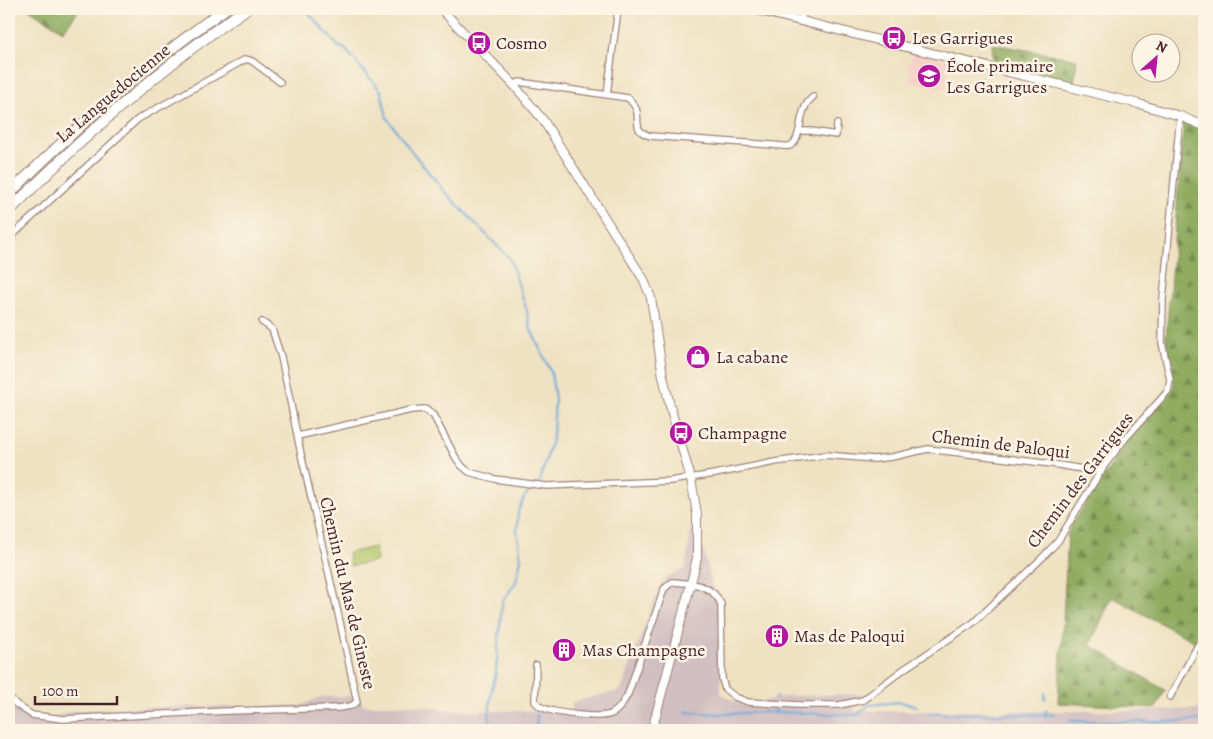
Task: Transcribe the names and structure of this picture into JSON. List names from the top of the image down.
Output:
{
  "streets": {
    "highway": ["La Languedocienne"],
    "street": ["Chemin de Paloqui", "Chemin des Garrigues", "Chemin du Mas de Gineste"]
  },
  "crossings": [
    ["Chemin de Paloqui", "Chemin des Garrigues"],
    ["Chemin de Paloqui", "Chemin du Mas de Gineste"]
  ],
  "places": {
    "bus stop": ["Les Garrigues", "Cosmo", "Champagne"],
    "school or university": ["École primaire Les Garrigues"],
    "shop": ["La cabane"],
    "building": ["Mas de Paloqui", "Mas Champagne"]
  },
  "scale_bar": "100 m",
  "north": "top right"
}
